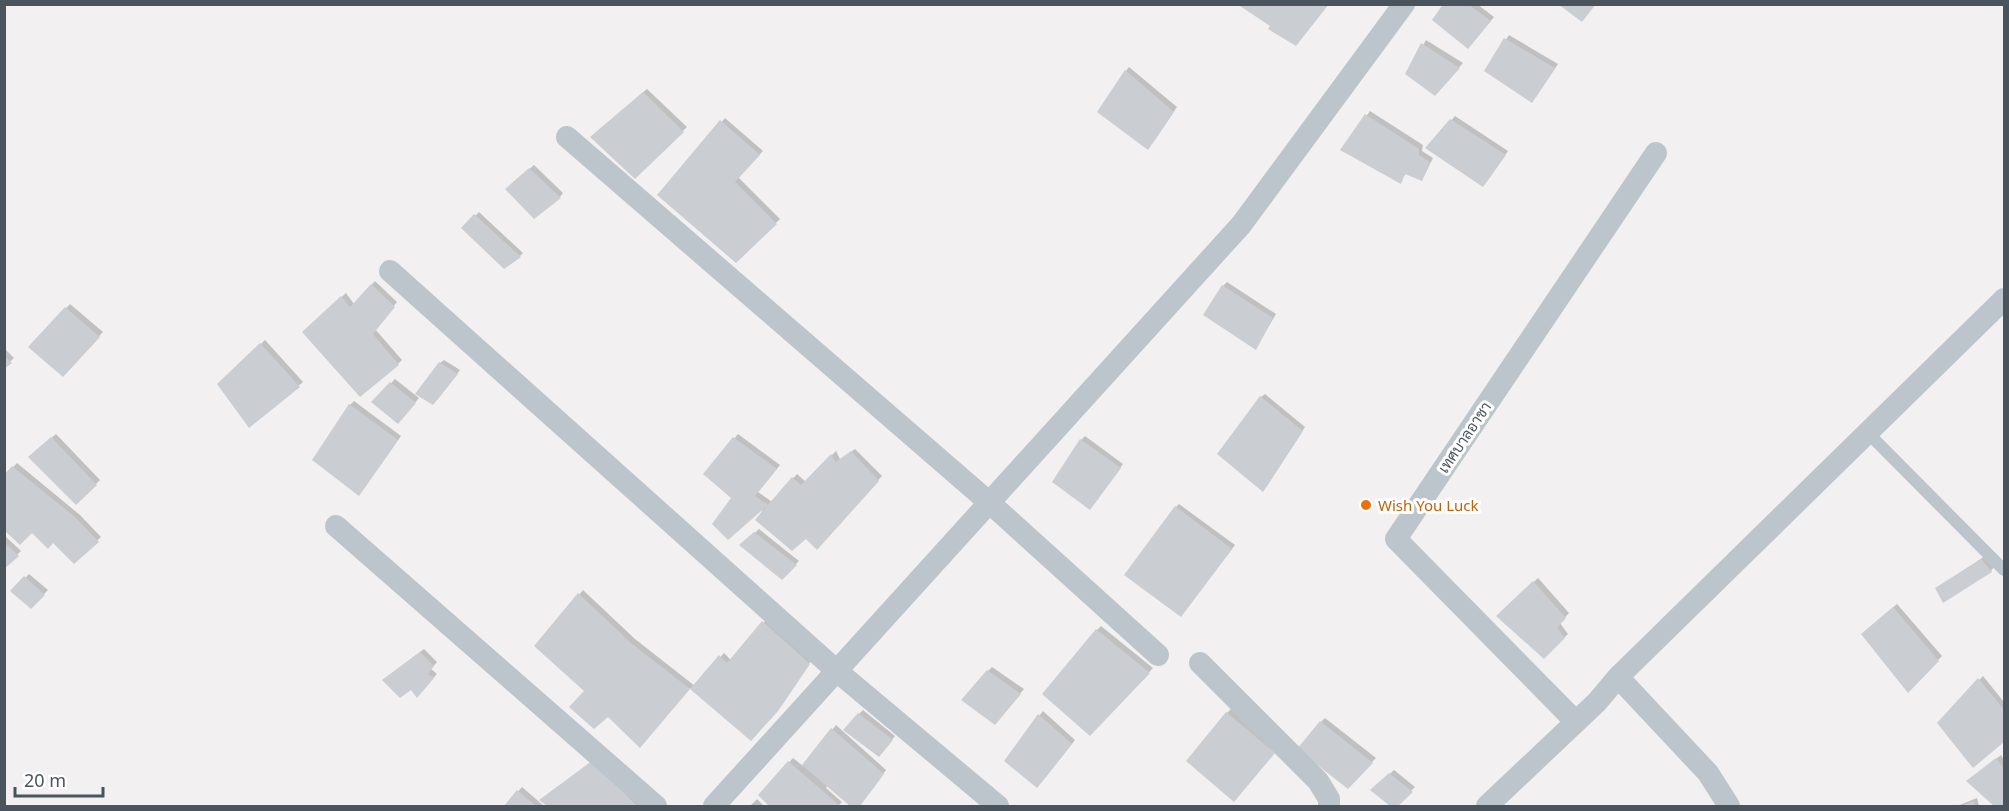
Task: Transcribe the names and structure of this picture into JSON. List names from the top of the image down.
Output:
{
  "streets": {
    "street": ["เทศบาลอาชา"]
  },
  "places": ["Wish You Luck"],
  "scale_bar": "20 m"
}
